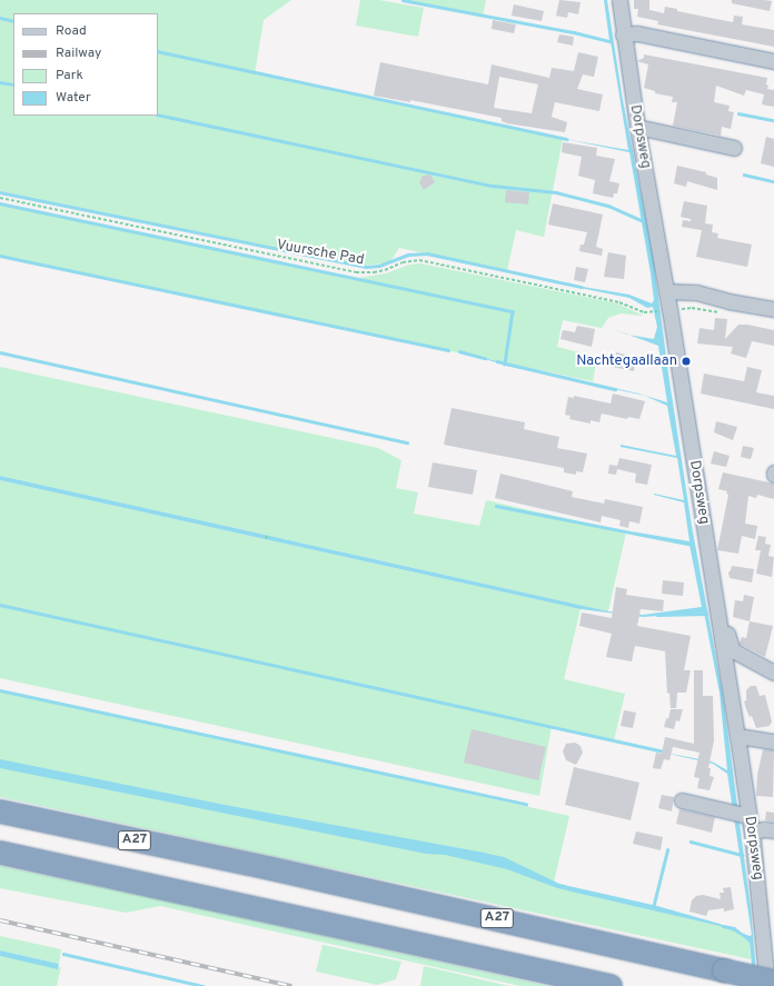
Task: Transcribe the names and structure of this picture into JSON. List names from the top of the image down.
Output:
{
  "streets": {
    "highway": ["A27"],
    "street": ["Dorpsweg"],
    "path": ["Vuursche Pad"]
  },
  "crossings": [
    ["Dorpsweg", "Vuursche Pad"]
  ],
  "places": ["Nachtegaallaan"],
  "legend": [
    "Road",
    "Railway",
    "Park",
    "Water"
  ]
}
